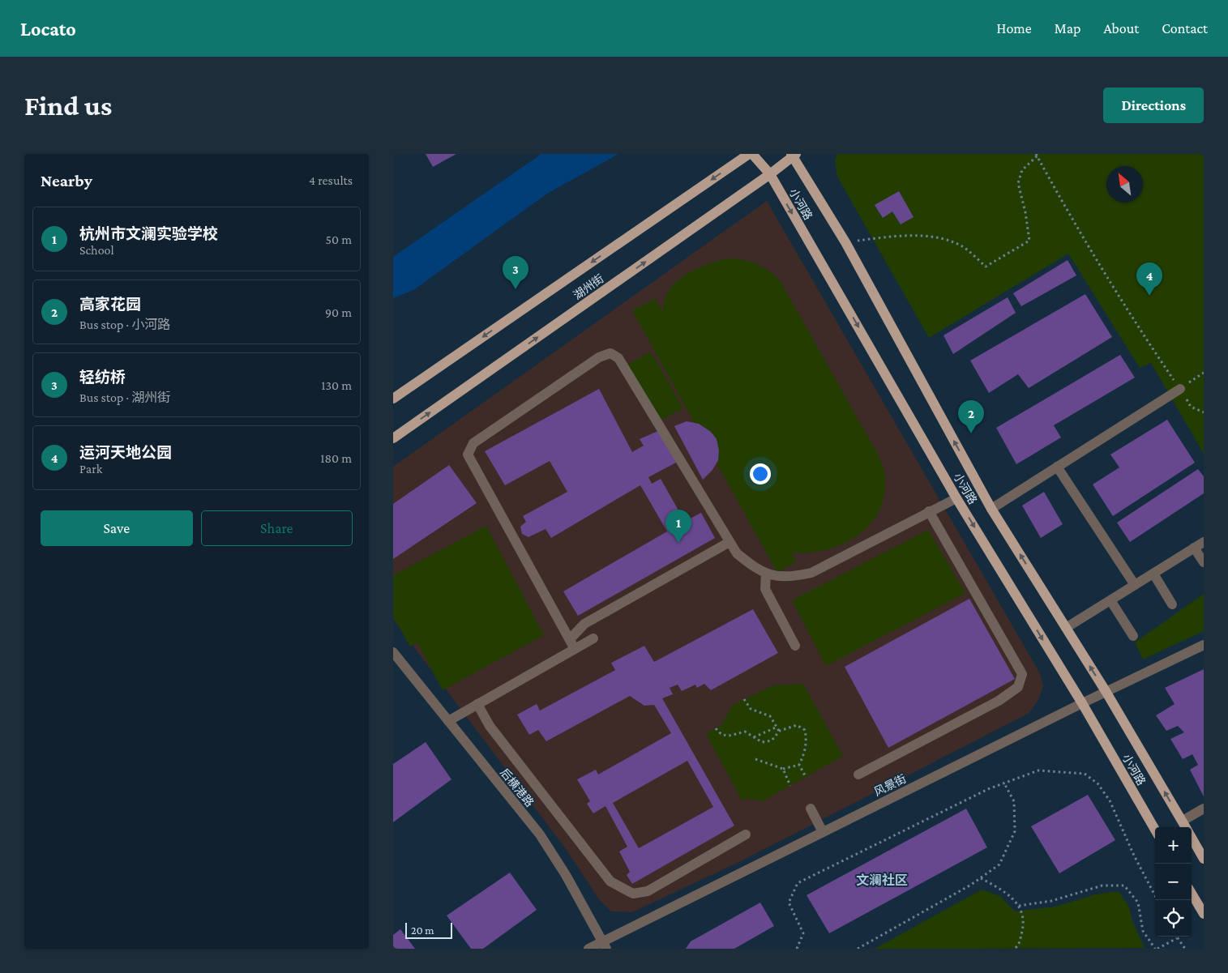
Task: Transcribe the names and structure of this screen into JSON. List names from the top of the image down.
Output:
{
  "streets": {
    "main road": ["小河路", "湖州街"],
    "street": ["风景街", "后横港路"]
  },
  "crossings": [
    ["小河路", "湖州街"],
    ["小河路", "风景街"],
    ["风景街", "后横港路"]
  ],
  "districts": ["文澜社区"],
  "scale_bar": "20 m",
  "north": "top left",
  "page": {
    "header": "Locato",
    "nav": [
      "Home",
      "Map",
      "About",
      "Contact"
    ],
    "buttons": [
      "Directions",
      ["Save", "Share"]
    ],
    "title": "Find us",
    "heading": ["Nearby", "4 results"],
    "list": [
      {
        "mark": "1",
        "name": "杭州市文澜实验学校",
        "note": "School",
        "value": "50 m"
      },
      {
        "mark": "2",
        "name": "高家花园",
        "note": "Bus stop · 小河路",
        "value": "90 m"
      },
      {
        "mark": "3",
        "name": "轻纺桥",
        "note": "Bus stop · 湖州街",
        "value": "130 m"
      },
      {
        "mark": "4",
        "name": "运河天地公园",
        "note": "Park",
        "value": "180 m"
      }
    ],
    "pins": [
      "3",
      "4",
      "2",
      "1"
    ],
    "map_buttons": ["+", "−"],
    "scale": "20 m"
  }
}
